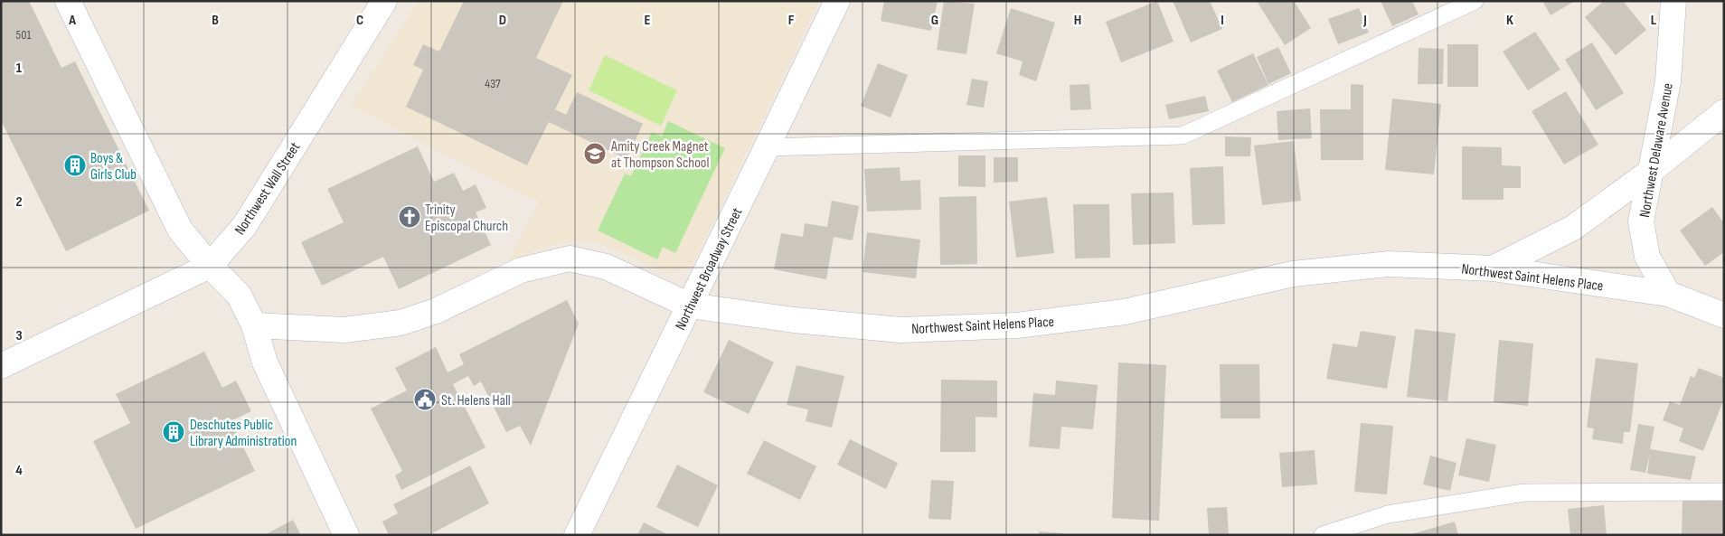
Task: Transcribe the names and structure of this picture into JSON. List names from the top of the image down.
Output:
{
  "streets": {
    "street": [
      "Northwest Delaware Avenue",
      "Northwest Wall Street",
      "Northwest Broadway Street",
      "Northwest Saint Helens Place"
    ]
  },
  "crossings": [
    ["Northwest Delaware Avenue", "Northwest Saint Helens Place"],
    ["Northwest Broadway Street", "Northwest Saint Helens Place"]
  ],
  "places": {
    "school or university": ["Amity Creek Magnet at Thompson School"],
    "building": ["Boys & Girls Club", "Deschutes Public Library Administration"],
    "church": ["Trinity Episcopal Church"],
    "public building": ["St. Helens Hall"]
  },
  "house_numbers": ["501", "437"],
  "grid": {
    "columns": [
      "A",
      "B",
      "C",
      "D",
      "E",
      "F",
      "G",
      "H",
      "I",
      "J",
      "K",
      "L"
    ],
    "rows": [
      "1",
      "2",
      "3",
      "4"
    ]
  }
}
